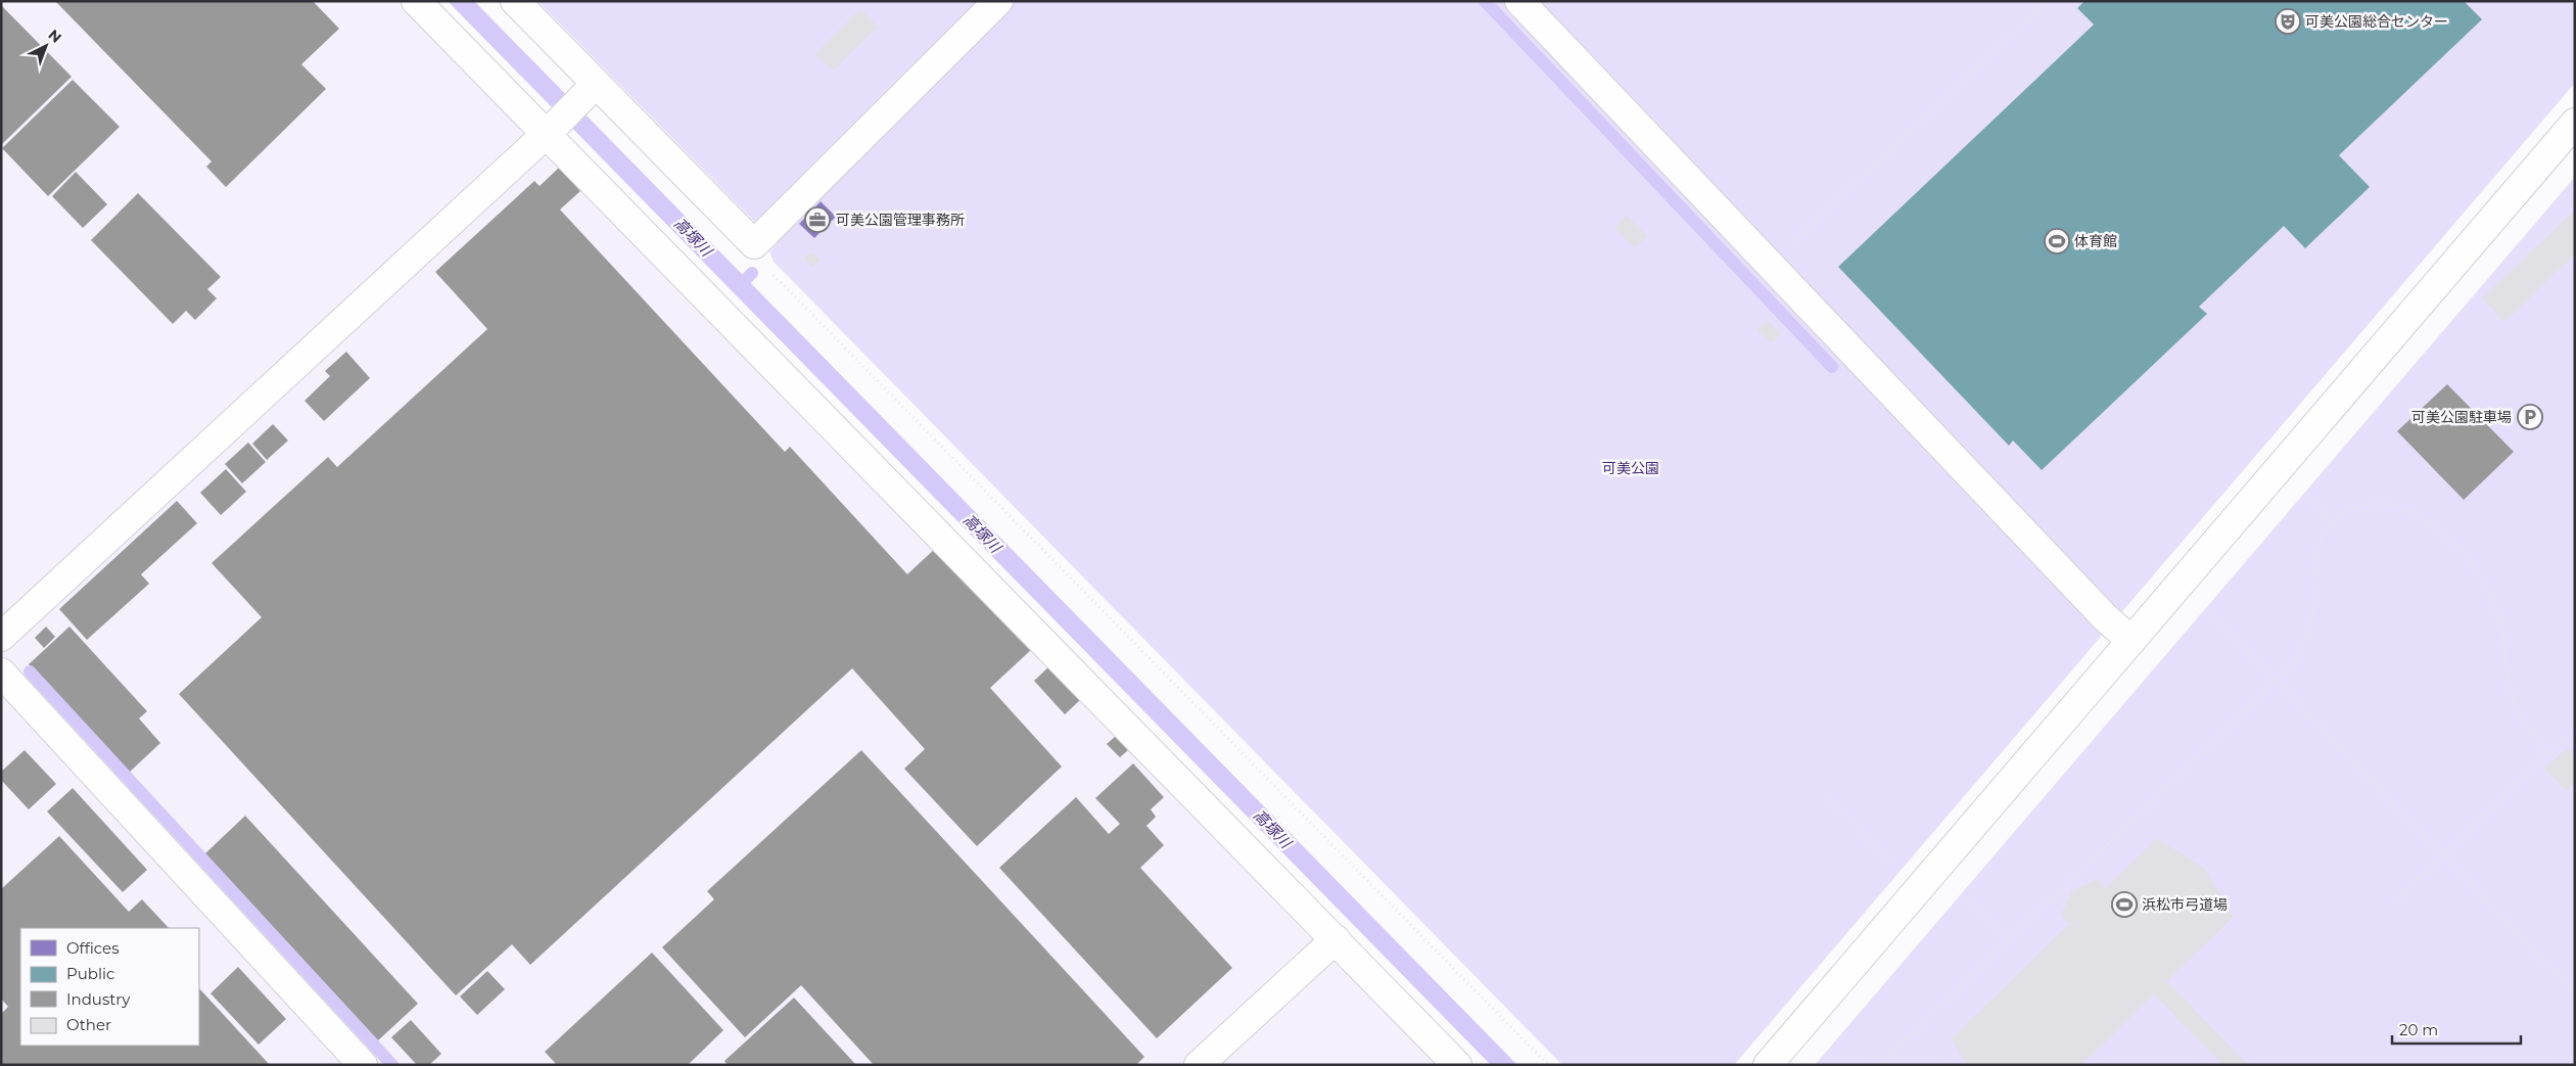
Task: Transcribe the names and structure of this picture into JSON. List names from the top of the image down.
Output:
{
  "water": ["高塚川"],
  "parks": ["可美公園"],
  "places": {
    "theatre": ["可美公園総合センター"],
    "office": ["可美公園管理事務所"],
    "sports": ["体育館", "浜松市弓道場"],
    "parking": ["可美公園駐車場"]
  },
  "legend": [
    "Offices",
    "Public",
    "Industry",
    "Other"
  ],
  "scale_bar": "20 m",
  "north": "top right"
}
